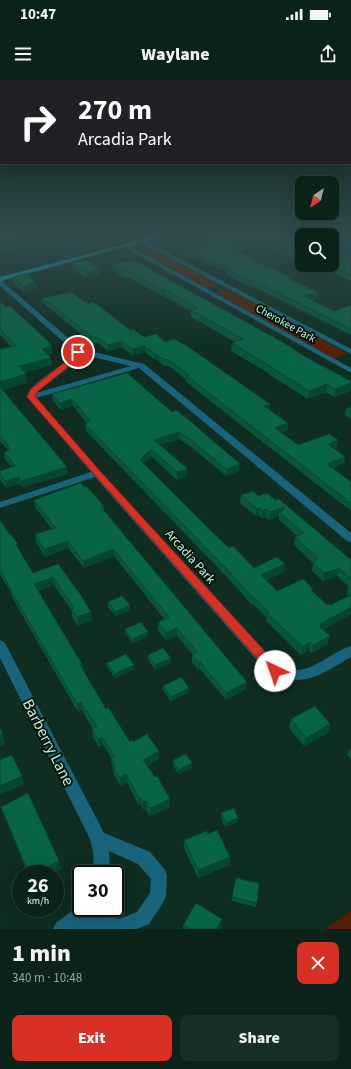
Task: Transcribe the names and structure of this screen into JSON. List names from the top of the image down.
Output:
{
  "streets": {
    "street": ["Cherokee Park", "Arcadia Park", "Barberry Lane"]
  },
  "north": "bottom left",
  "page": {
    "status": "10:47",
    "header": "Waylane",
    "turn": ["270 m", "Arcadia Park"],
    "speed": "26 km/h",
    "limit": "30",
    "heading": ["1 min", "340 m · 10:48"],
    "buttons": ["Exit", "Share"]
  }
}
